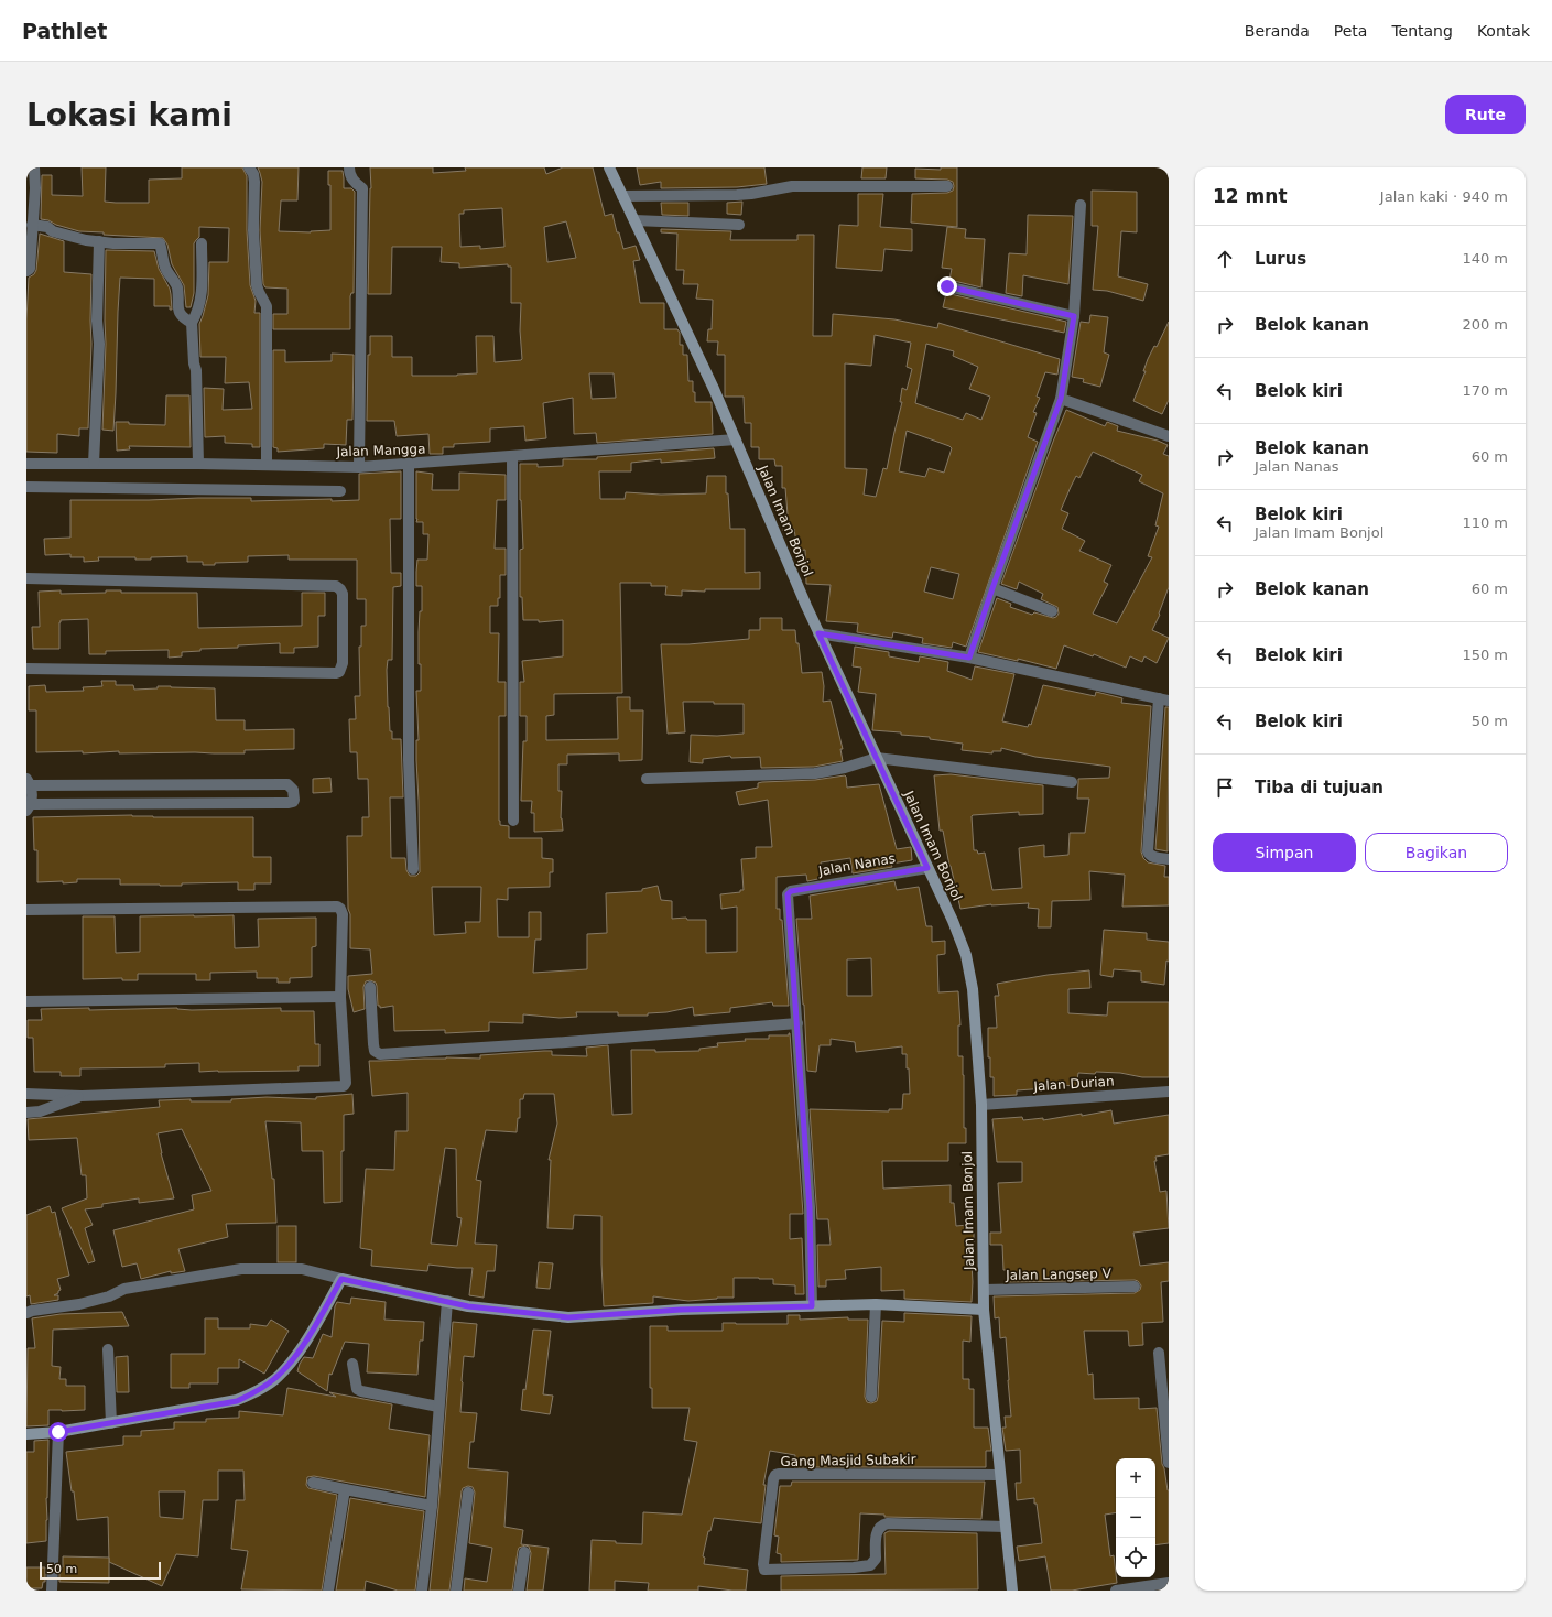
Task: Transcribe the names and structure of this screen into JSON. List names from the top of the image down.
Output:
{
  "streets": {
    "street": [
      "Jalan Mangga",
      "Jalan Imam Bonjol",
      "Jalan Nanas",
      "Jalan Durian",
      "Jalan Langsep V",
      "Gang Masjid Subakir"
    ]
  },
  "crossings": [
    ["Jalan Mangga", "Jalan Imam Bonjol"],
    ["Jalan Imam Bonjol", "Jalan Nanas"],
    ["Jalan Imam Bonjol", "Jalan Durian"],
    ["Jalan Imam Bonjol", "Jalan Langsep V"],
    ["Jalan Imam Bonjol", "Gang Masjid Subakir"]
  ],
  "scale_bar": "50 m",
  "page": {
    "header": "Pathlet",
    "nav": [
      "Beranda",
      "Peta",
      "Tentang",
      "Kontak"
    ],
    "buttons": [
      "Rute",
      ["Simpan", "Bagikan"]
    ],
    "title": "Lokasi kami",
    "heading": ["12 mnt", "Jalan kaki · 940 m"],
    "list": [
      ["Lurus", "140 m"],
      ["Belok kanan", "200 m"],
      ["Belok kiri", "170 m"],
      ["Belok kanan", "Jalan Nanas", "60 m"],
      ["Belok kiri", "Jalan Imam Bonjol", "110 m"],
      ["Belok kanan", "60 m"],
      ["Belok kiri", "150 m"],
      ["Belok kiri", "50 m"],
      "Tiba di tujuan"
    ],
    "map_buttons": ["+", "−"],
    "scale": "50 m"
  }
}
